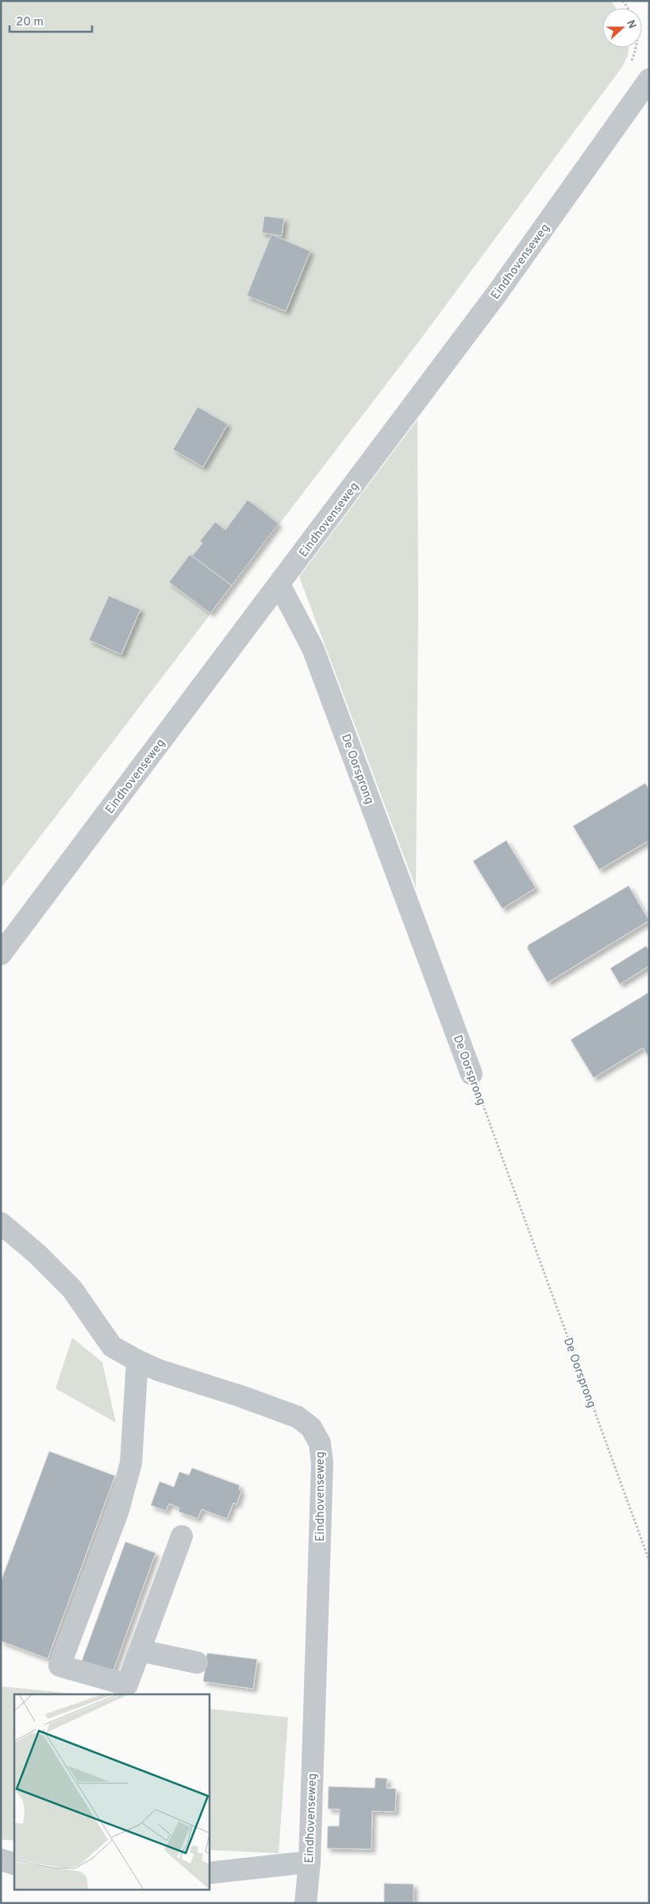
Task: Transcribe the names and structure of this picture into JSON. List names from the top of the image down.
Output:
{
  "streets": {
    "street": ["Eindhovenseweg", "De Oorsprong"]
  },
  "crossings": [
    ["Eindhovenseweg", "De Oorsprong"]
  ],
  "scale_bar": "20 m",
  "north": "right"
}
